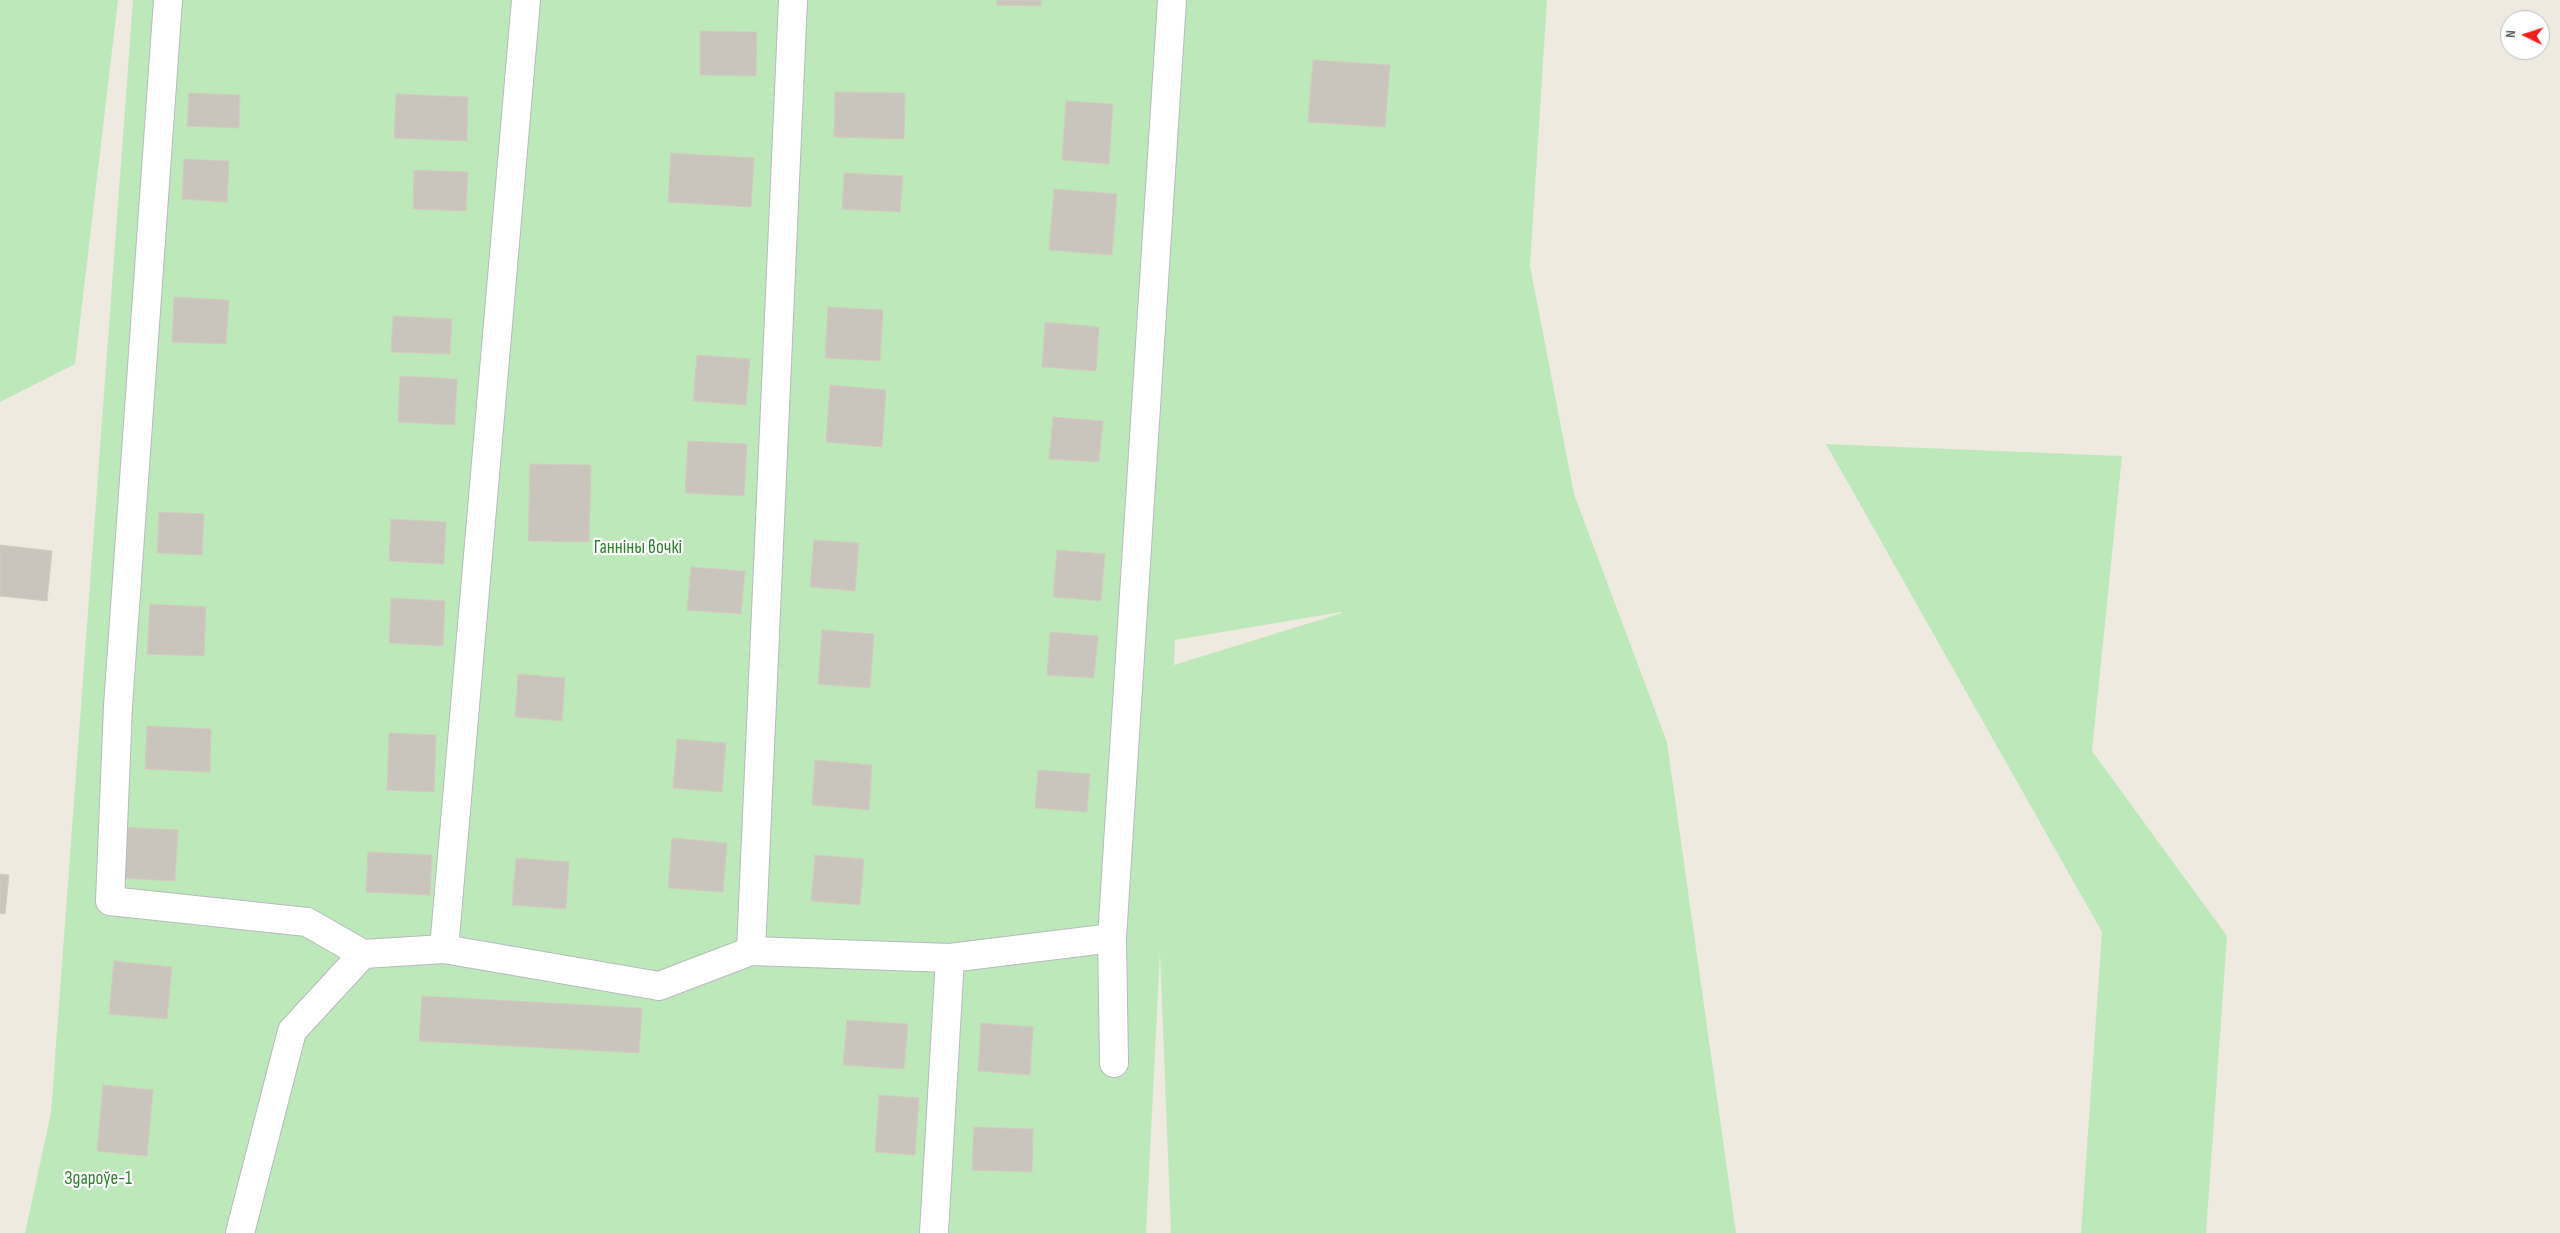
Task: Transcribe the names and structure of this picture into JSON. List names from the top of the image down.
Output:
{
  "parks": ["Ганніны вочкі", "Здароўе-1"],
  "north": "left"
}
